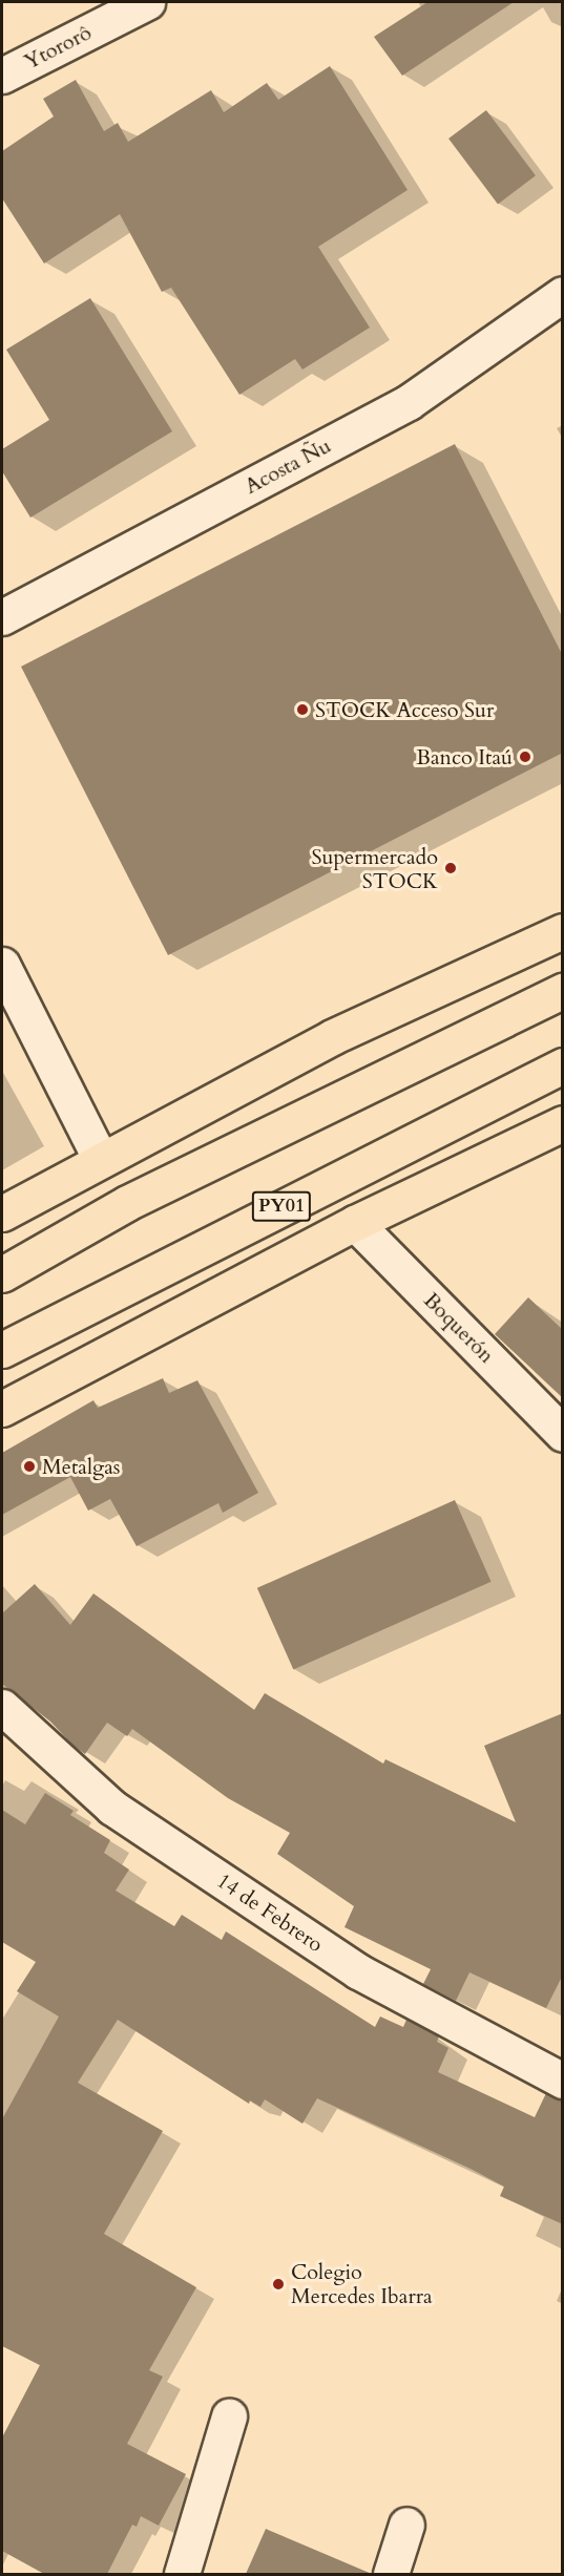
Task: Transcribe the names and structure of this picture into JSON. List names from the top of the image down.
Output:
{
  "streets": {
    "highway": ["PY01"],
    "street": [
      "Ytororô",
      "Acosta Ñu",
      "Boquerón",
      "14 de Febrero"
    ]
  },
  "places": [
    "STOCK Acceso Sur",
    "Banco Itaú",
    "Supermercado STOCK",
    "Metalgas",
    "Colegio Mercedes Ibarra"
  ]
}
